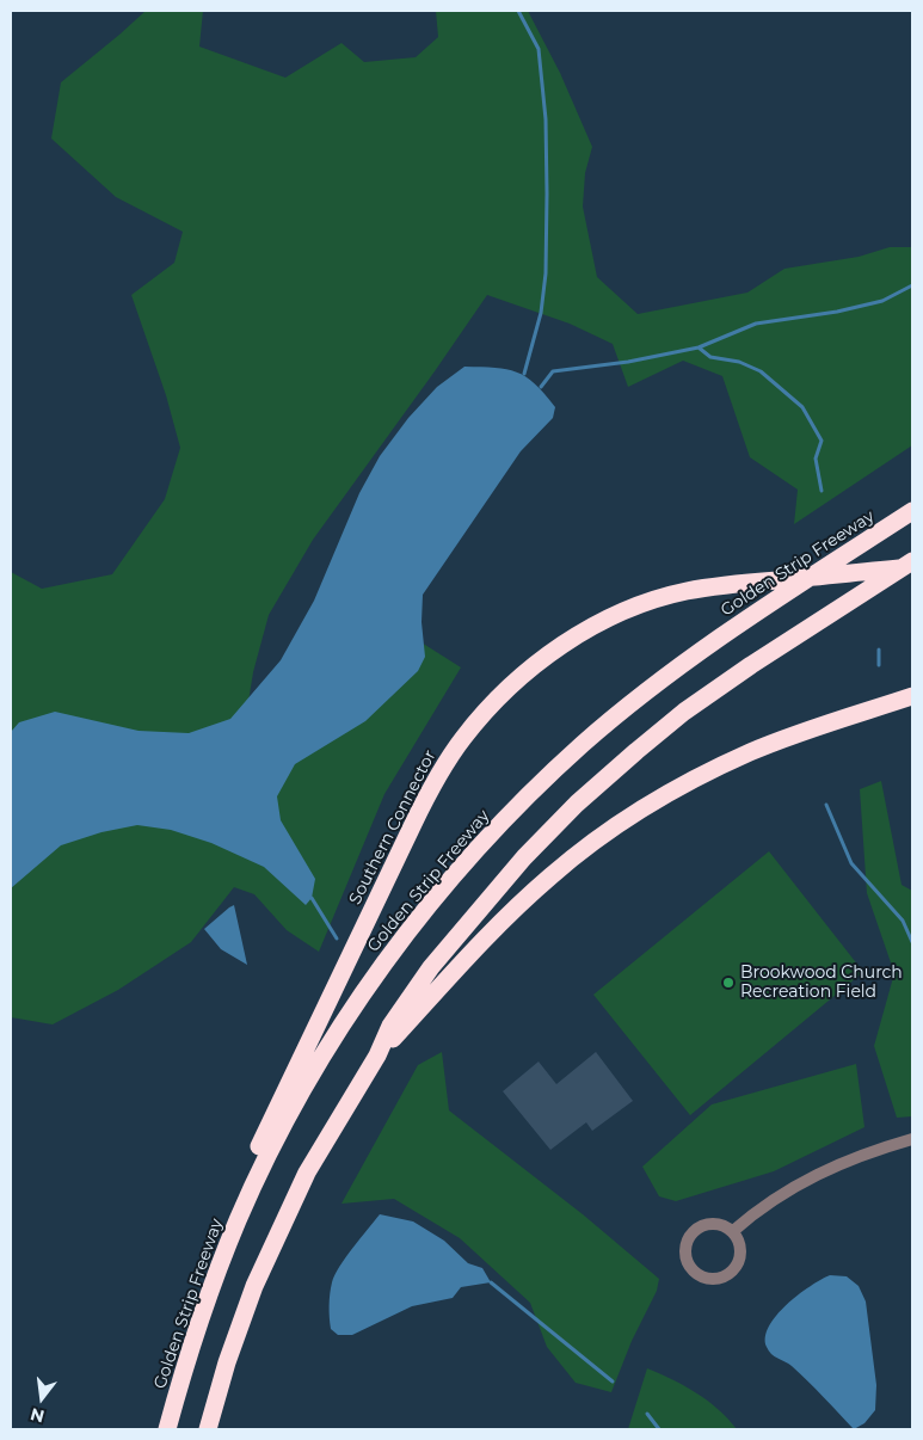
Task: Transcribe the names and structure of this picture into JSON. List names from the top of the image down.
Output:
{
  "streets": {
    "highway": ["Golden Strip Freeway", "Southern Connector"]
  },
  "crossings": [
    ["Golden Strip Freeway", "Southern Connector"]
  ],
  "places": ["Brookwood Church Recreation Field"],
  "north": "bottom"
}
